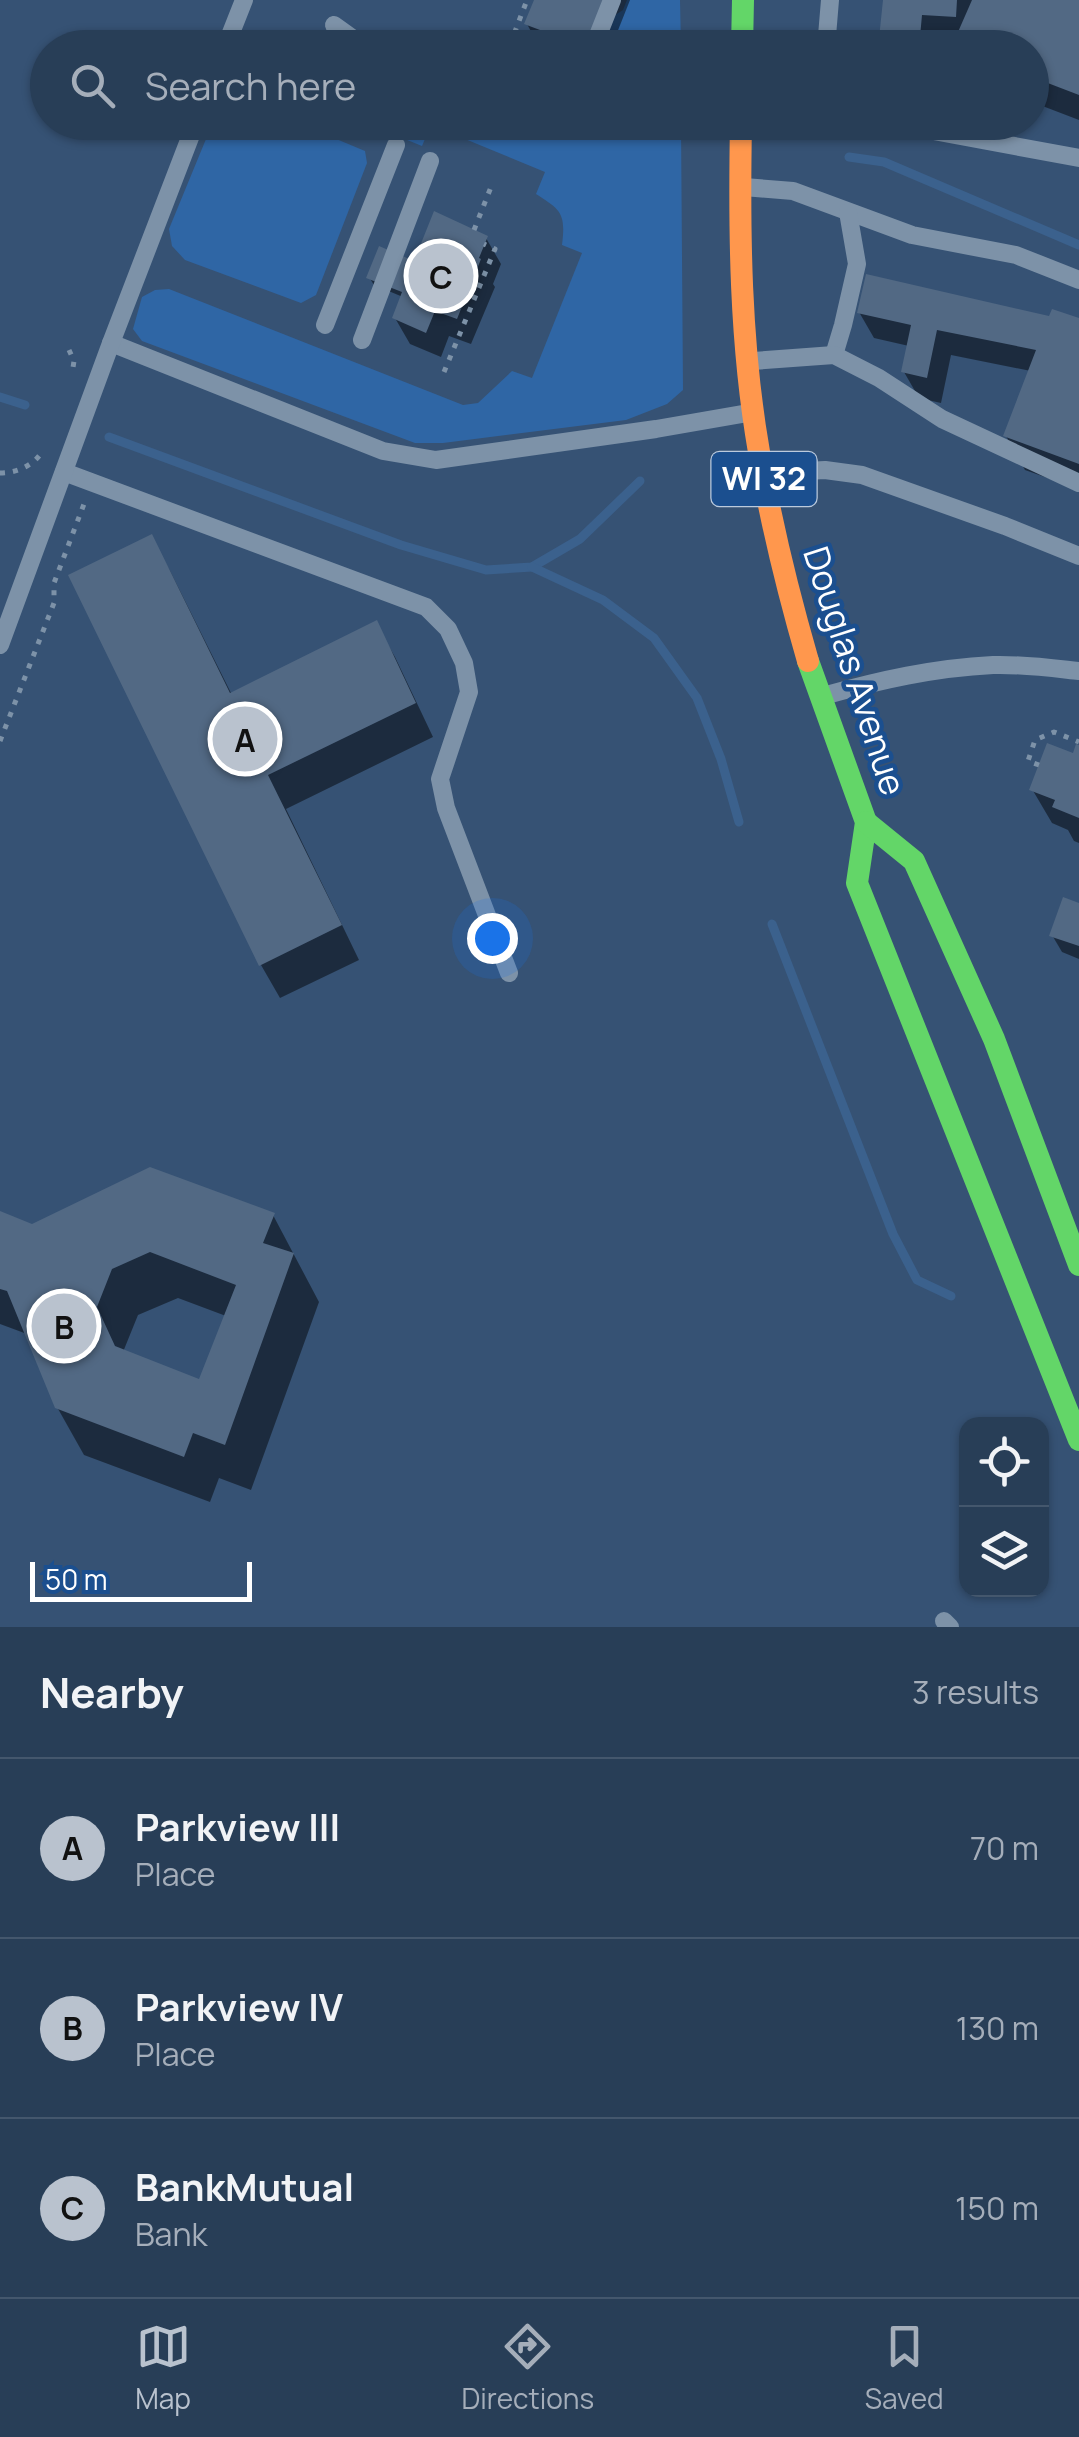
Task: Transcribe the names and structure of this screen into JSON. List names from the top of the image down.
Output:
{
  "streets": {
    "main road": ["WI 32", "Douglas Avenue"]
  },
  "scale_bar": "50 m",
  "page": {
    "search": "Search here",
    "pins": ["C", "A", "B"],
    "scale": "50 m",
    "heading": ["Nearby", "3 results"],
    "list": [
      {
        "mark": "A",
        "name": "Parkview III",
        "note": "Place",
        "value": "70 m"
      },
      {
        "mark": "B",
        "name": "Parkview IV",
        "note": "Place",
        "value": "130 m"
      },
      {
        "mark": "C",
        "name": "BankMutual",
        "note": "Bank",
        "value": "150 m"
      }
    ],
    "nav": ["Map", "Directions", "Saved"]
  }
}
